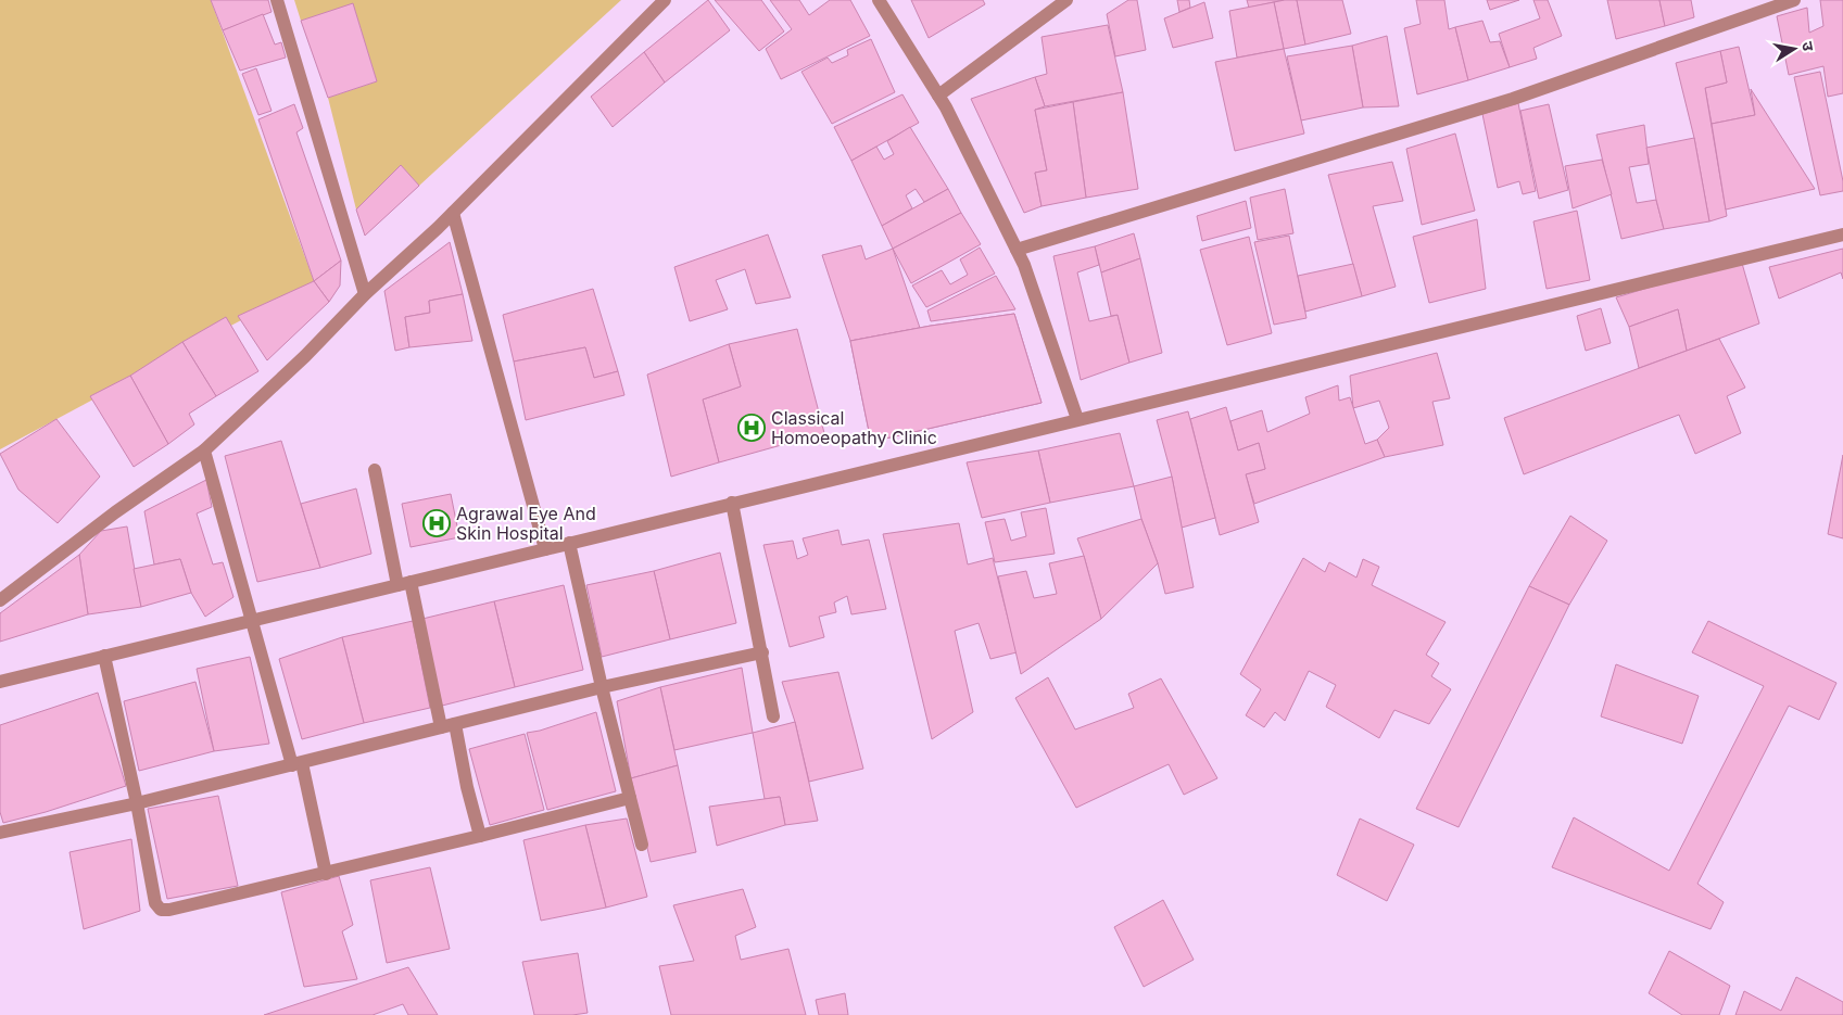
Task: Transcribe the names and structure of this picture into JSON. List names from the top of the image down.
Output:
{
  "places": {
    "hospital": ["Classical Homoeopathy Clinic", "Agrawal Eye And Skin Hospital"]
  },
  "north": "right"
}
